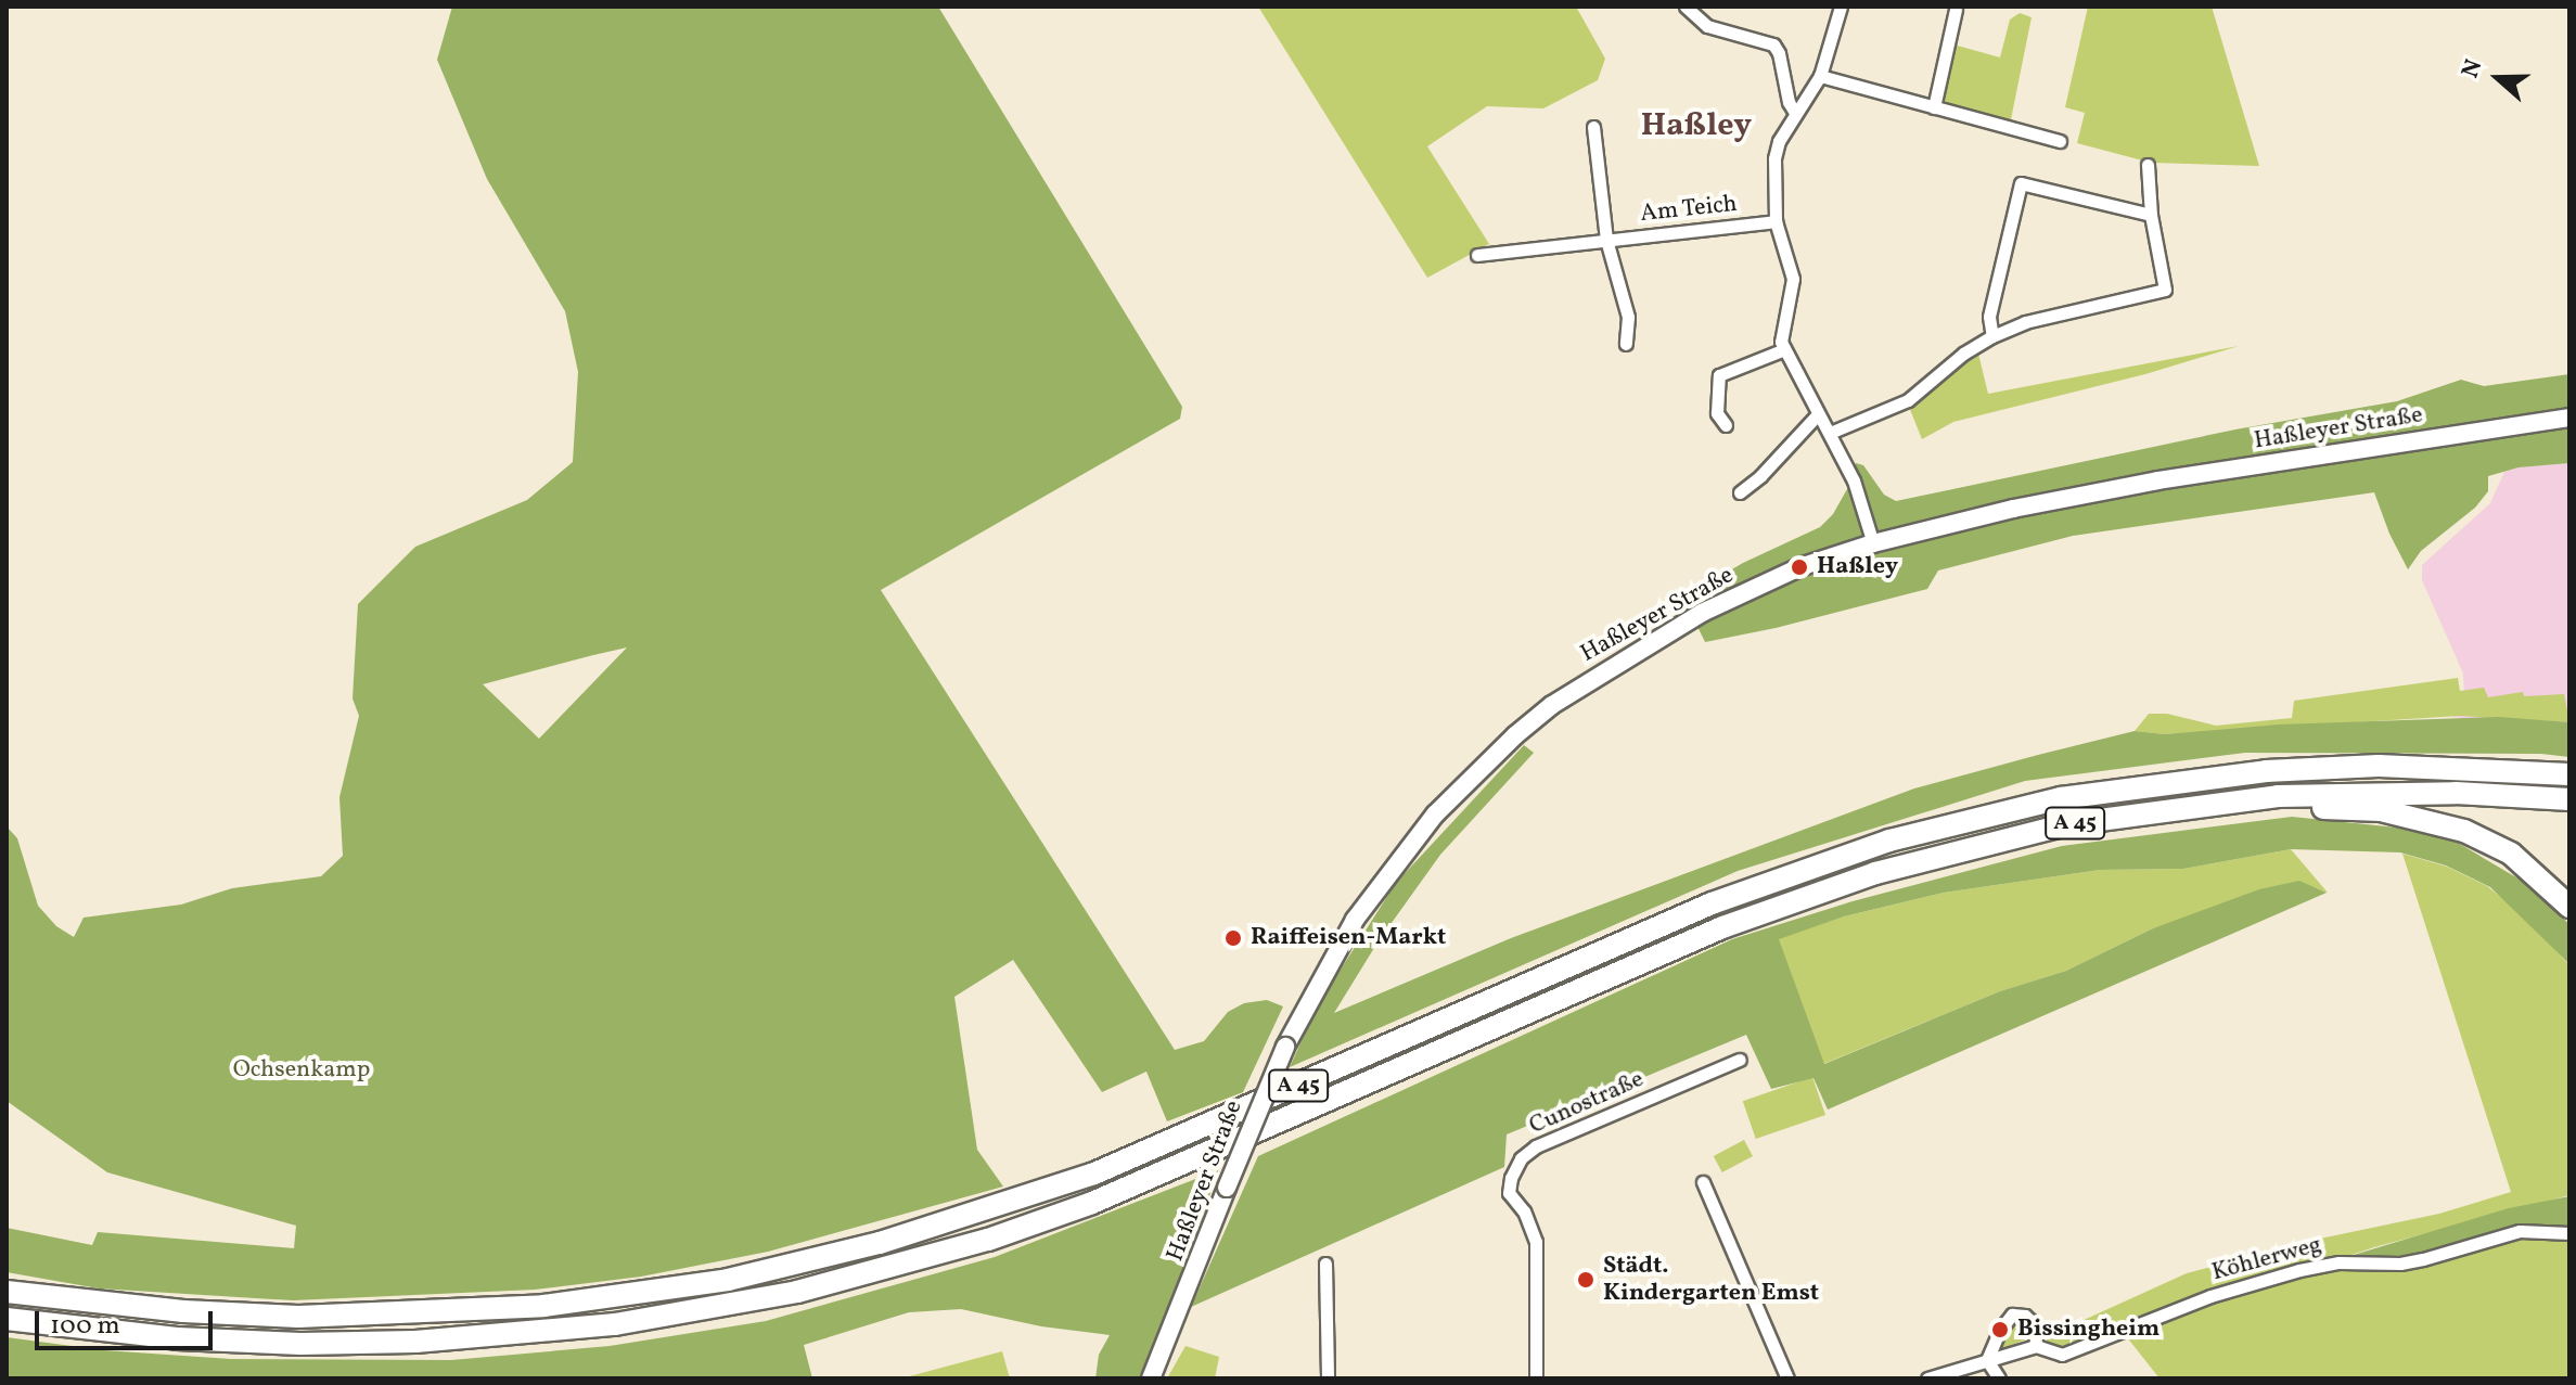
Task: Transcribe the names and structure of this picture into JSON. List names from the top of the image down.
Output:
{
  "streets": {
    "highway": ["A 45"],
    "main road": ["Haßleyer Straße"],
    "street": ["Am Teich", "Cunostraße", "Köhlerweg"]
  },
  "districts": ["Haßley"],
  "parks": ["Ochsenkamp"],
  "places": [
    "Haßley",
    "Raiffeisen-Markt",
    "Städt. Kindergarten Emst",
    "Bissingheim"
  ],
  "scale_bar": "100 m",
  "north": "left"
}
